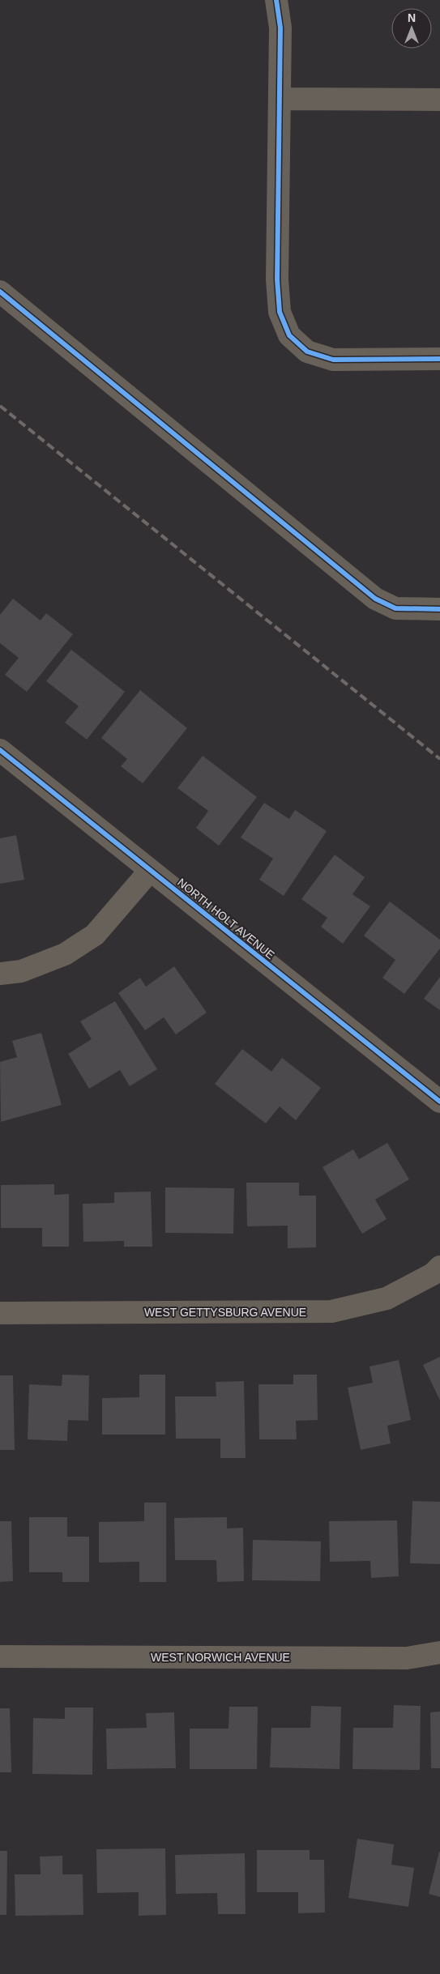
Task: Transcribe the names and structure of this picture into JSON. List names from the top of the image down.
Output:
{
  "streets": {
    "street": ["NORTH HOLT AVENUE", "WEST GETTYSBURG AVENUE", "WEST NORWICH AVENUE"]
  },
  "north": "top"
}
